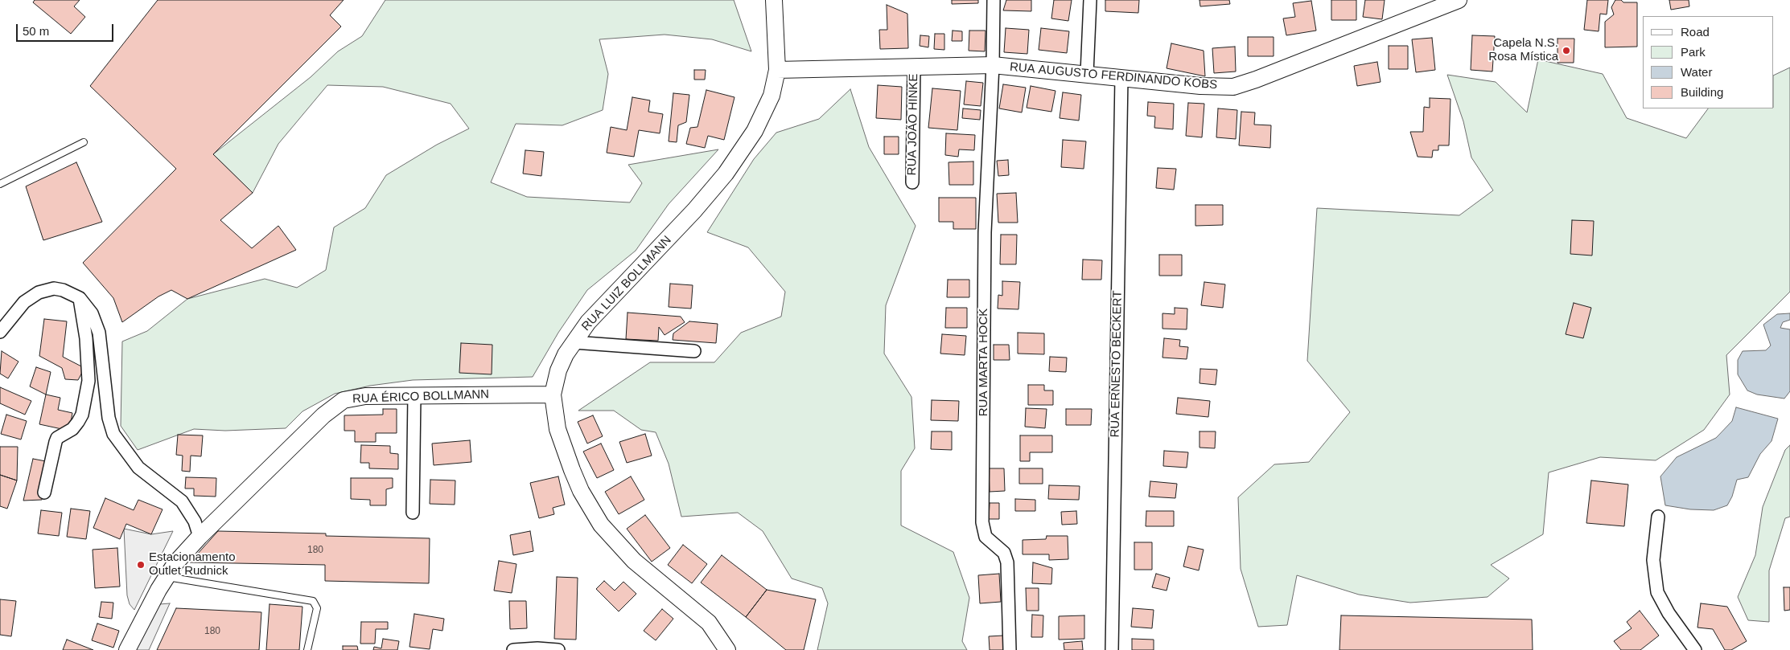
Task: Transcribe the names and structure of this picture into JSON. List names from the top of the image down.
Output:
{
  "streets": {
    "street": [
      "RUA AUGUSTO FERDINANDO KOBS",
      "RUA JOÃO HINKE",
      "RUA LUIZ BOLLMANN",
      "RUA MARTA HOCK",
      "RUA ERNESTO BECKERT",
      "RUA ÉRICO BOLLMANN"
    ]
  },
  "crossings": [
    ["RUA AUGUSTO FERDINANDO KOBS", "RUA JOÃO HINKE"],
    ["RUA AUGUSTO FERDINANDO KOBS", "RUA LUIZ BOLLMANN"],
    ["RUA AUGUSTO FERDINANDO KOBS", "RUA MARTA HOCK"],
    ["RUA AUGUSTO FERDINANDO KOBS", "RUA ERNESTO BECKERT"],
    ["RUA LUIZ BOLLMANN", "RUA ÉRICO BOLLMANN"]
  ],
  "places": ["Capela N.S. Rosa Mística", "Estacionamento Outlet Rudnick"],
  "house_numbers": ["180", "180"],
  "legend": [
    "Road",
    "Park",
    "Water",
    "Building"
  ],
  "scale_bar": "50 m"
}
